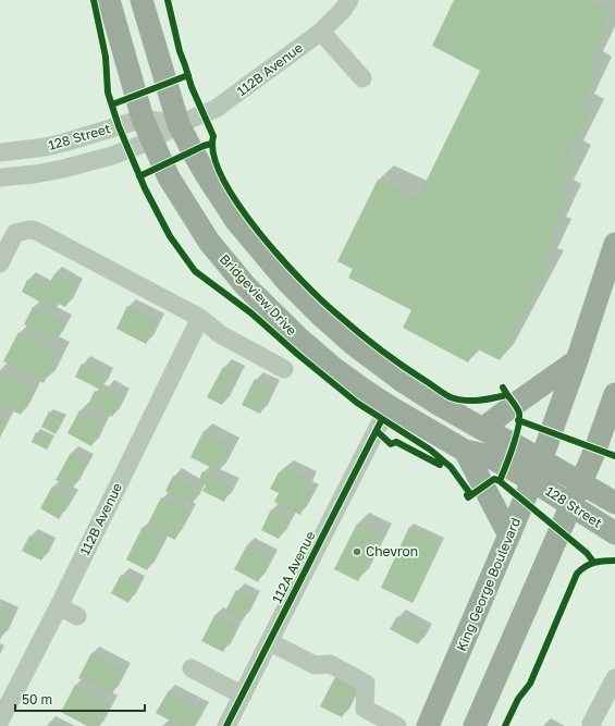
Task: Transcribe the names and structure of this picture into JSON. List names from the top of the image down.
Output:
{
  "streets": {
    "main road": ["128 Street", "Bridgeview Drive", "King George Boulevard"],
    "street": ["112B Avenue", "112A Avenue"]
  },
  "crossings": [
    ["112B Avenue", "128 Street"],
    ["128 Street", "Bridgeview Drive"],
    ["128 Street", "King George Boulevard"],
    ["Bridgeview Drive", "112A Avenue"],
    ["Bridgeview Drive", "King George Boulevard"]
  ],
  "places": ["Chevron"],
  "scale_bar": "50 m"
}
